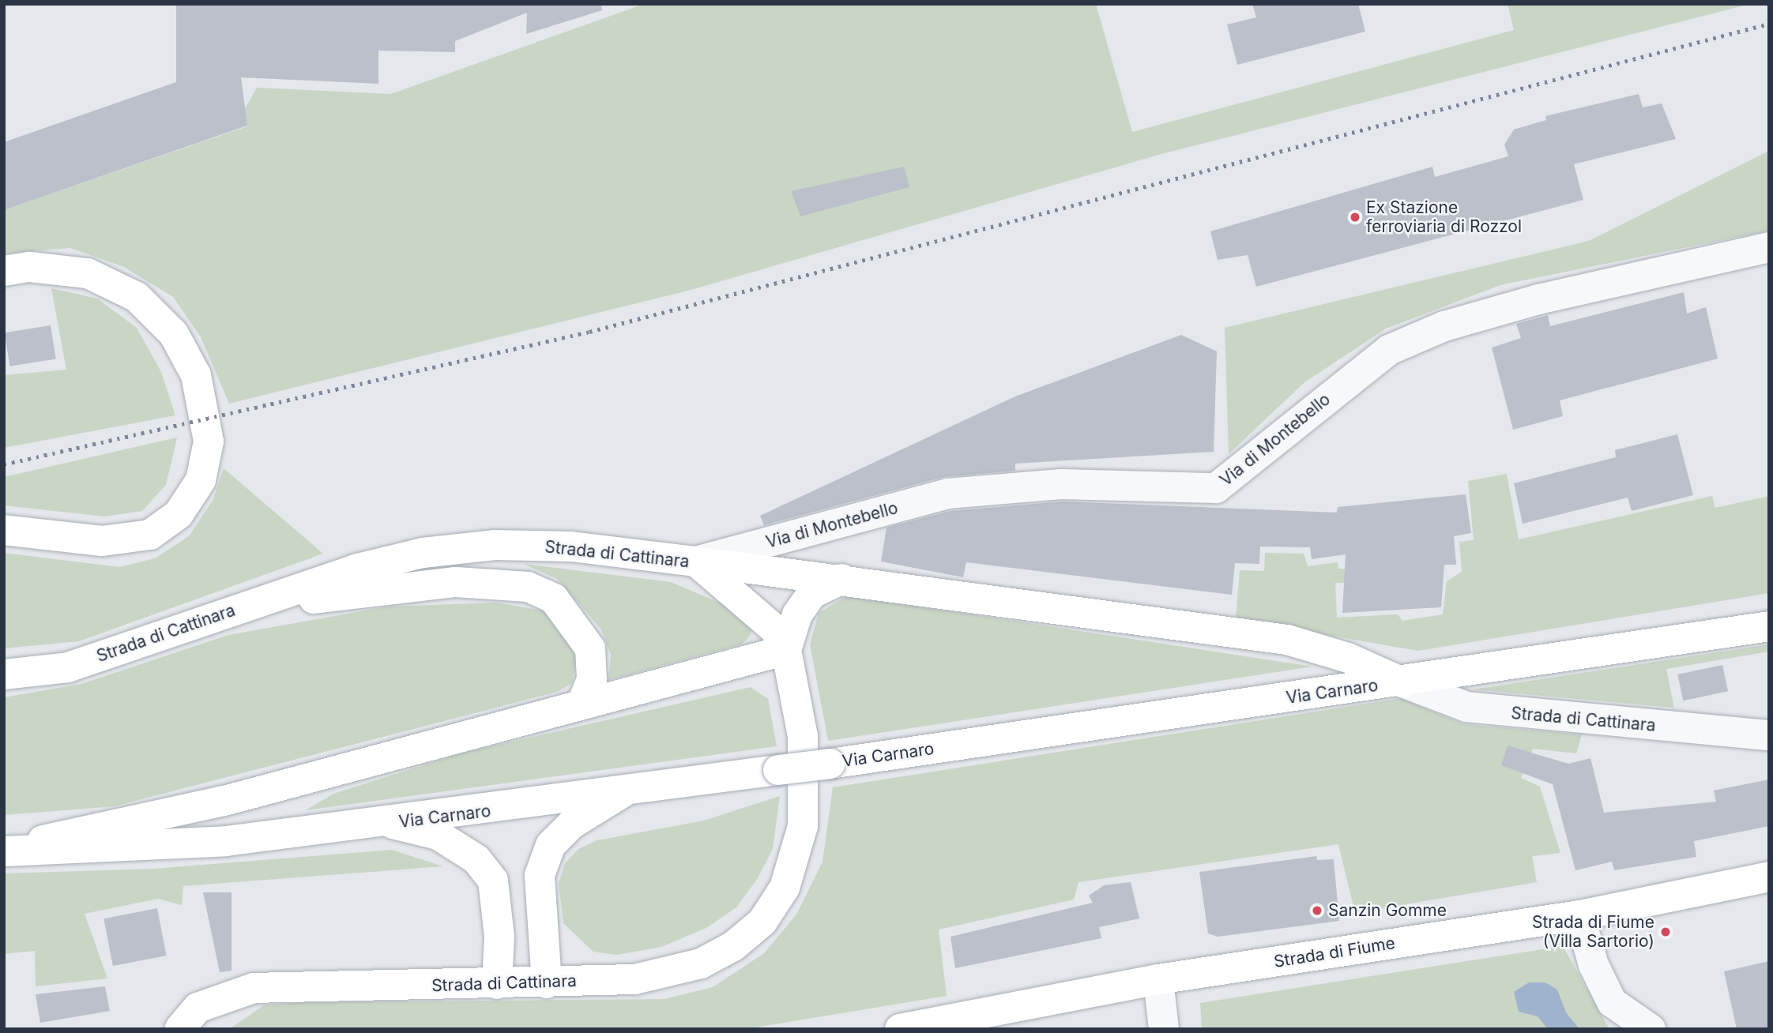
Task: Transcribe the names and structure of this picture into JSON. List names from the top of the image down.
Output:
{
  "streets": {
    "street": [
      "Via di Montebello",
      "Strada di Cattinara",
      "Via Carnaro",
      "Strada di Fiume"
    ]
  },
  "crossings": [
    ["Via di Montebello", "Strada di Cattinara"],
    ["Strada di Cattinara", "Via Carnaro"]
  ],
  "places": ["Ex Stazione ferroviaria di Rozzol", "Sanzin Gomme", "Strada di Fiume (Villa Sartorio)"]
}
